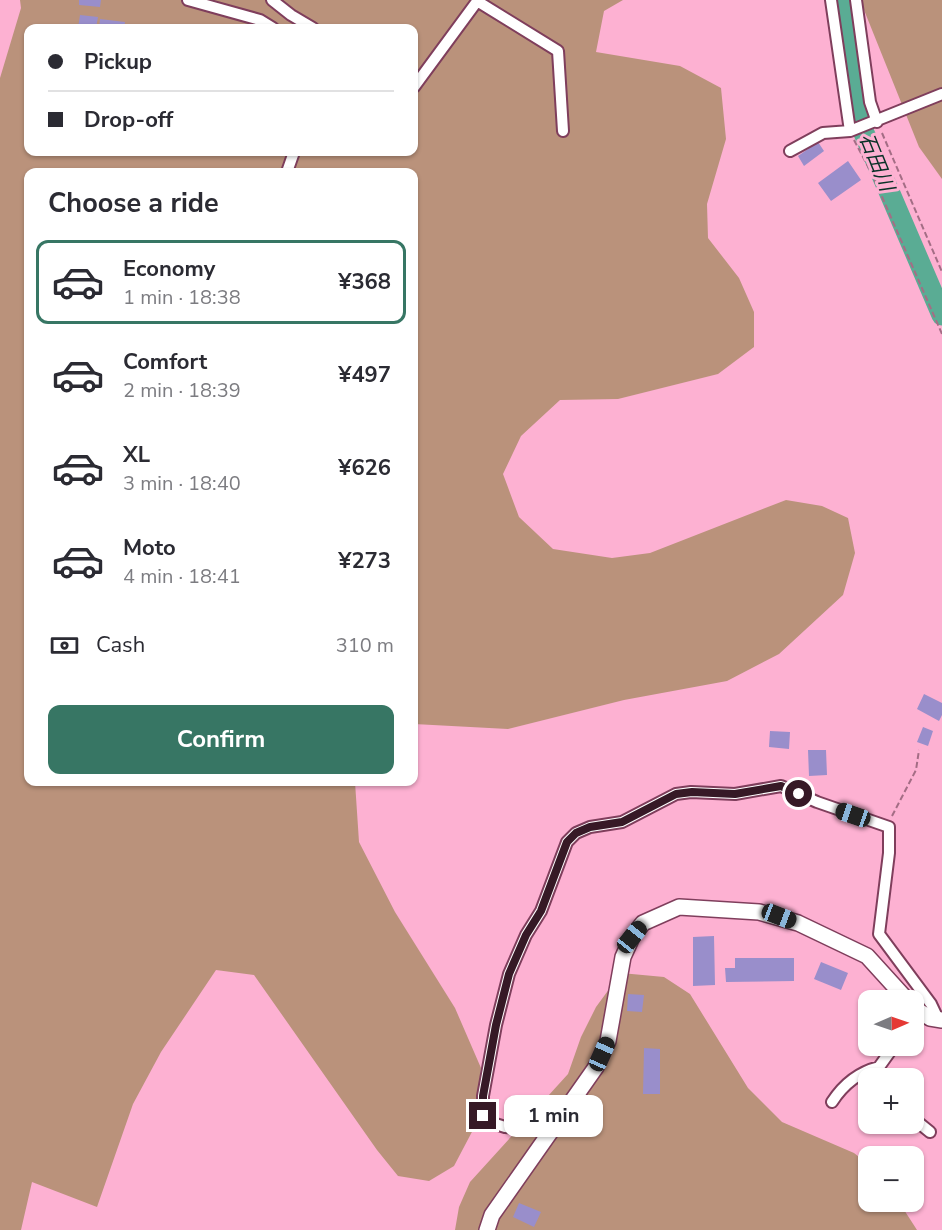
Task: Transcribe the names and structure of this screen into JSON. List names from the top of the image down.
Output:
{
  "water": ["石田川"],
  "north": "right",
  "page": {
    "banner": ["Pickup", "Drop-off"],
    "heading": "Choose a ride",
    "list": [
      {
        "name": "Economy",
        "note": "1 min · 18:38",
        "value": "¥368"
      },
      {
        "name": "Comfort",
        "note": "2 min · 18:39",
        "value": "¥497"
      },
      {
        "name": "XL",
        "note": "3 min · 18:40",
        "value": "¥626"
      },
      {
        "name": "Moto",
        "note": "4 min · 18:41",
        "value": "¥273"
      }
    ],
    "pay": ["Cash", "310 m"],
    "buttons": "Confirm",
    "map_buttons": ["+", "−"],
    "bubble": "1 min"
  }
}
